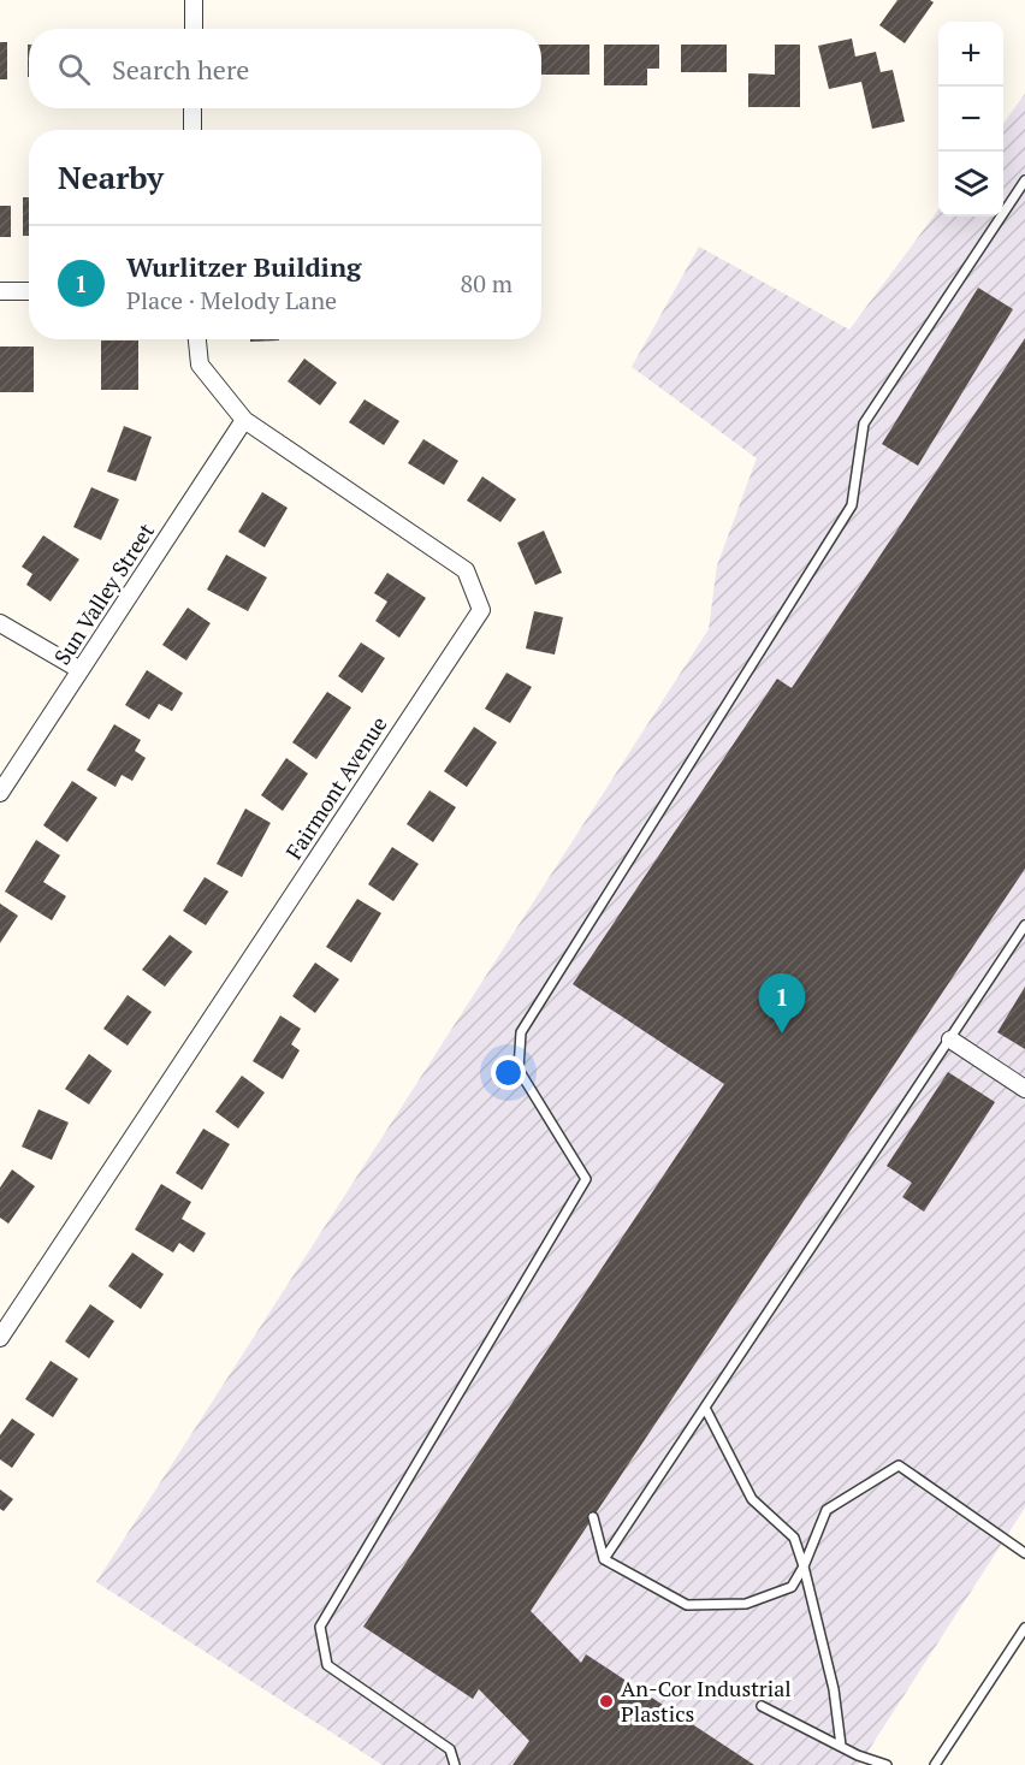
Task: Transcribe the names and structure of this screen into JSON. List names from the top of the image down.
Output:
{
  "streets": {
    "street": ["Sun Valley Street", "Fairmont Avenue"]
  },
  "crossings": [
    ["Sun Valley Street", "Fairmont Avenue"]
  ],
  "places": ["An-Cor Industrial Plastics"],
  "page": {
    "map_buttons": ["+", "−"],
    "search": "Search here",
    "heading": "Nearby",
    "list": [
      {
        "mark": "1",
        "name": "Wurlitzer Building",
        "note": "Place · Melody Lane",
        "value": "80 m"
      }
    ],
    "pins": "1"
  }
}
